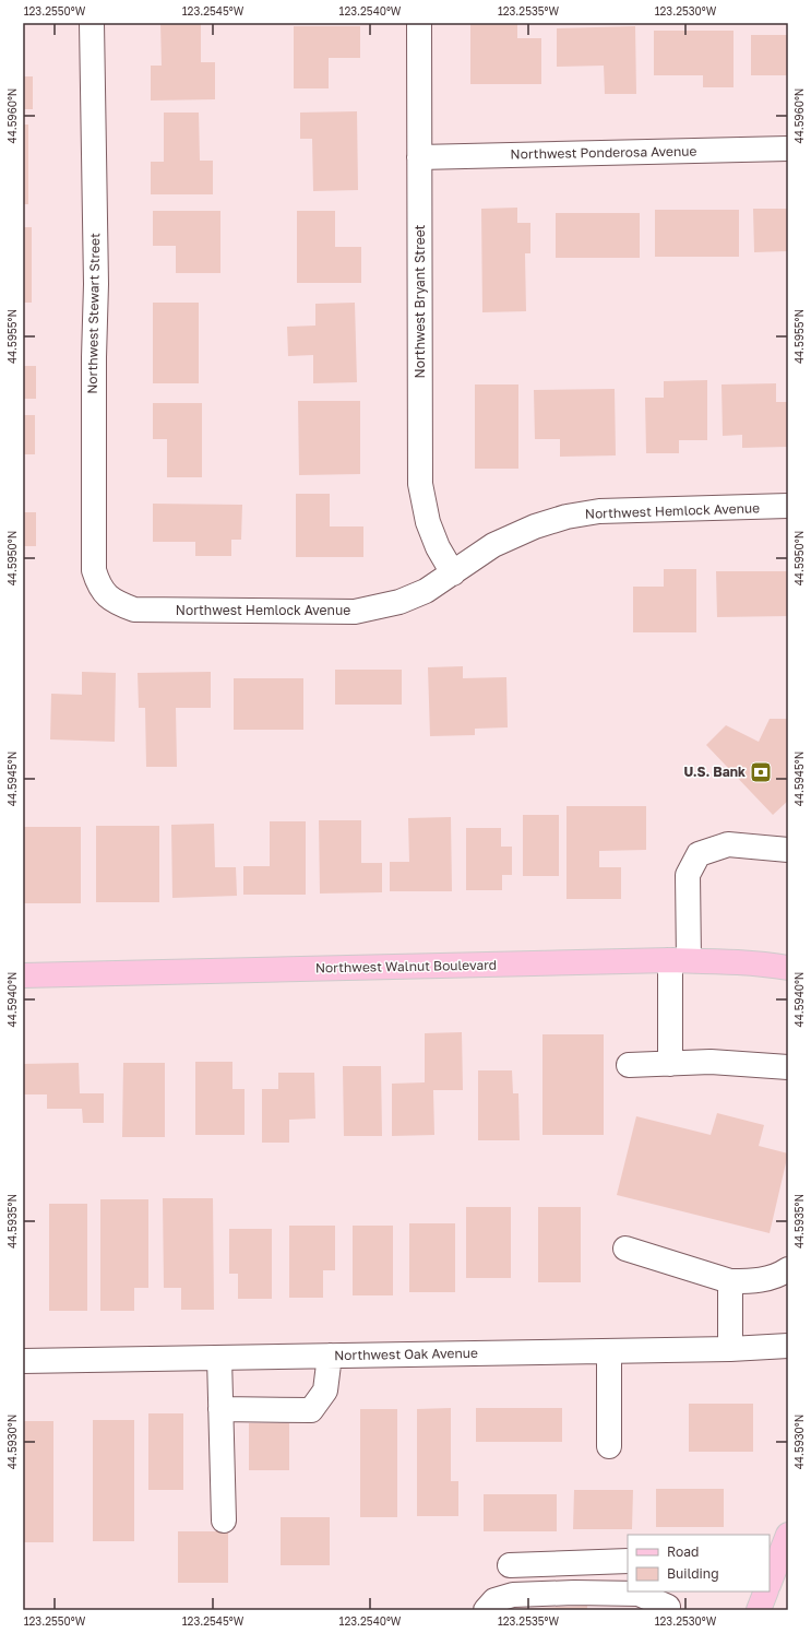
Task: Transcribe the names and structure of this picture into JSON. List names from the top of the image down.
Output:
{
  "streets": {
    "main road": ["Northwest Walnut Boulevard"],
    "street": [
      "Northwest Ponderosa Avenue",
      "Northwest Bryant Street",
      "Northwest Stewart Street",
      "Northwest Hemlock Avenue",
      "Northwest Oak Avenue"
    ]
  },
  "crossings": [
    ["Northwest Ponderosa Avenue", "Northwest Bryant Street"],
    ["Northwest Bryant Street", "Northwest Hemlock Avenue"],
    ["Northwest Stewart Street", "Northwest Hemlock Avenue"]
  ],
  "places": {
    "bank": ["U.S. Bank"]
  },
  "legend": ["Road", "Building"],
  "coordinates": [
    "123.2550°W",
    "123.2545°W",
    "123.2540°W",
    "123.2535°W",
    "123.2530°W",
    "44.5960°N",
    "44.5955°N",
    "44.5950°N",
    "44.5945°N",
    "44.5940°N",
    "44.5935°N",
    "44.5930°N"
  ]
}
